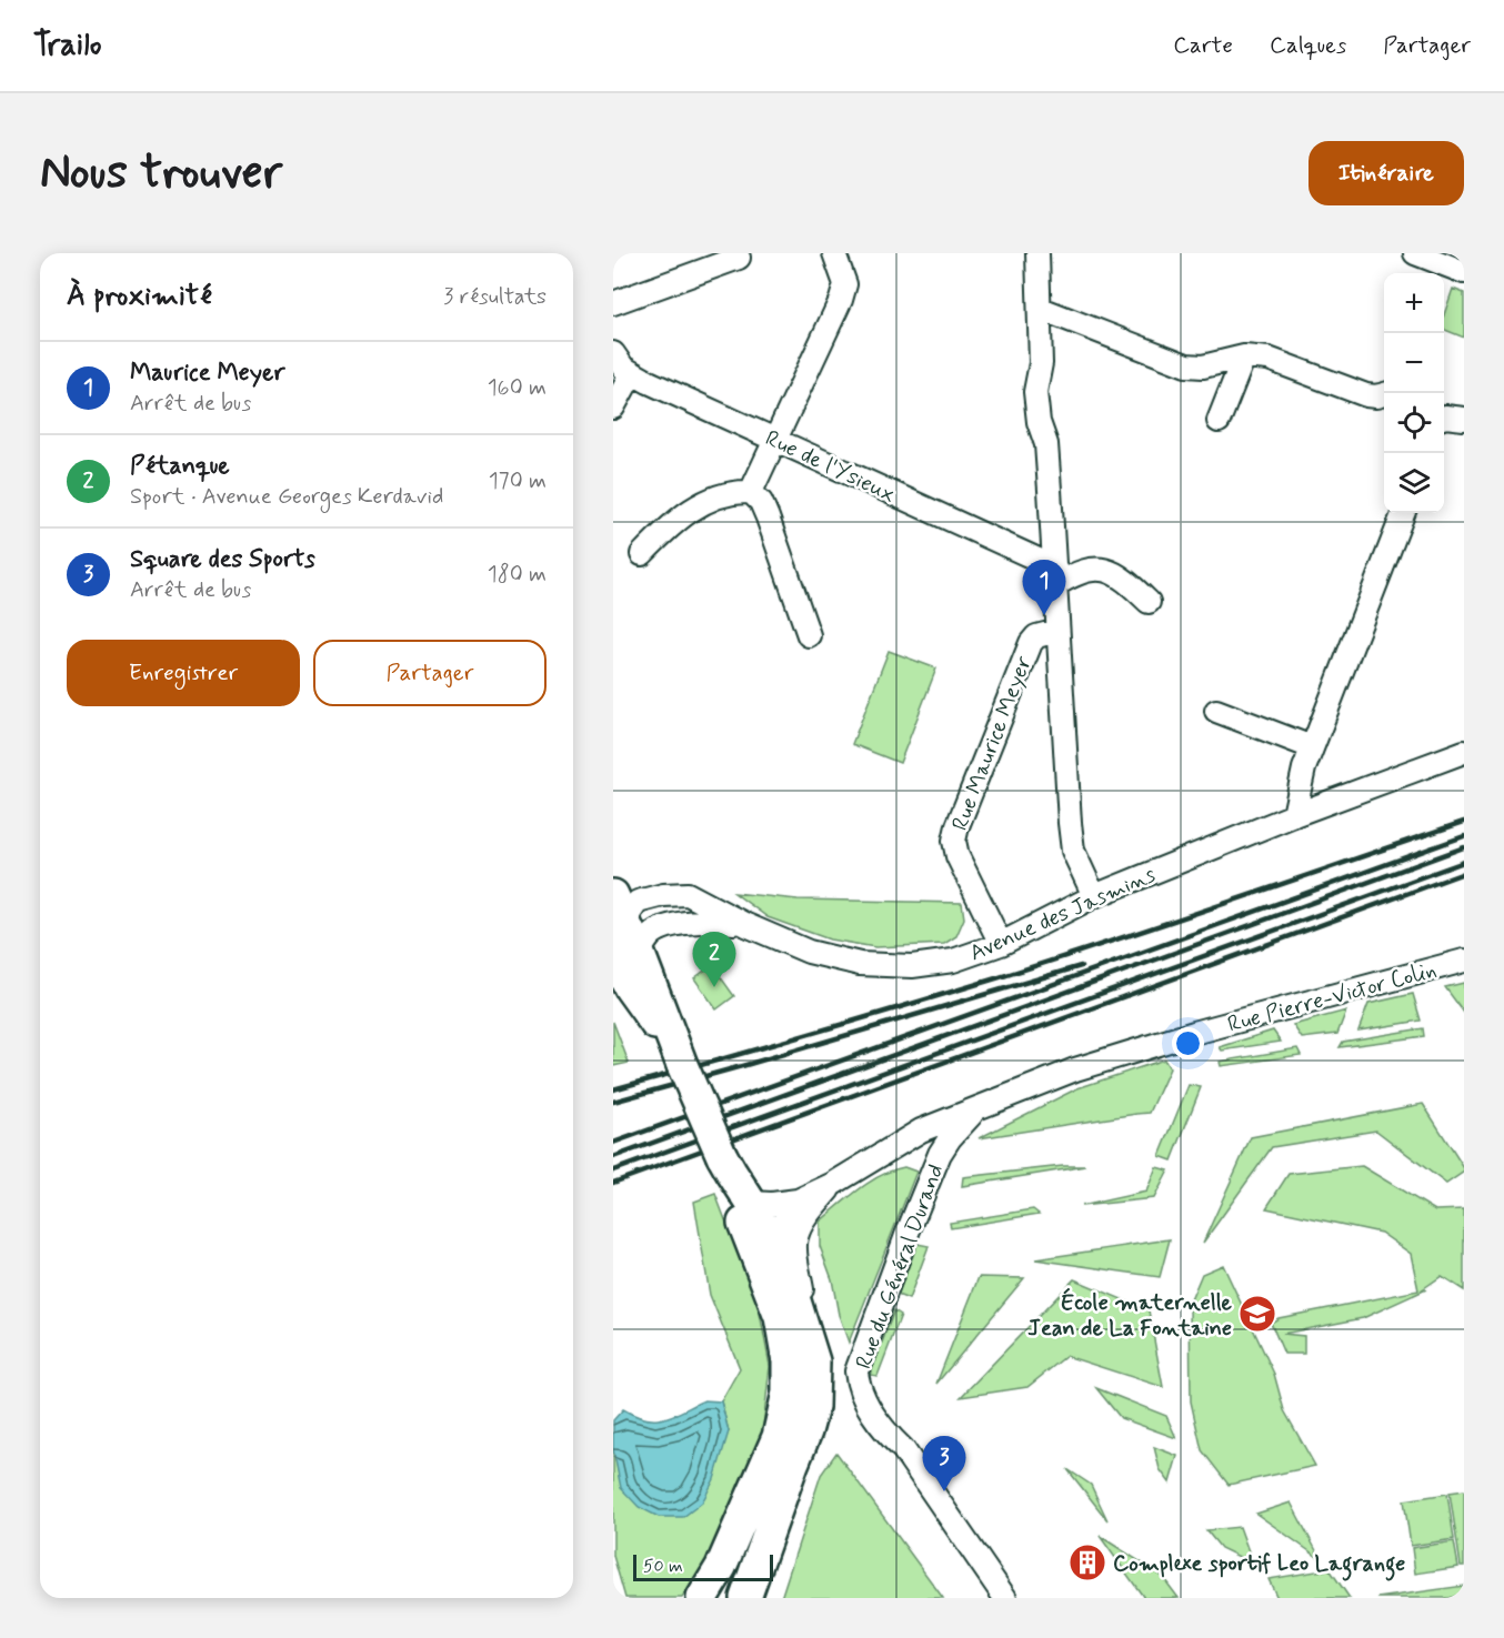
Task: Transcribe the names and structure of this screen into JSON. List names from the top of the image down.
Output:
{
  "streets": {
    "street": [
      "Rue de l'Ysieux",
      "Rue Maurice Meyer",
      "Avenue des Jasmins",
      "Rue Pierre-Victor Colin",
      "Rue du Général Durand"
    ]
  },
  "crossings": [
    ["Rue de l'Ysieux", "Rue Maurice Meyer"],
    ["Rue Maurice Meyer", "Avenue des Jasmins"],
    ["Rue Pierre-Victor Colin", "Rue du Général Durand"]
  ],
  "places": {
    "school or university": ["École maternelle Jean de La Fontaine"],
    "building": ["Complexe sportif Leo Lagrange"]
  },
  "scale_bar": "50 m",
  "page": {
    "header": "Trailo",
    "nav": ["Carte", "Calques", "Partager"],
    "buttons": [
      "Itinéraire",
      ["Enregistrer", "Partager"]
    ],
    "title": "Nous trouver",
    "heading": ["À proximité", "3 résultats"],
    "map_buttons": ["+", "−"],
    "list": [
      {
        "mark": "1",
        "name": "Maurice Meyer",
        "note": "Arrêt de bus",
        "value": "160 m"
      },
      {
        "mark": "2",
        "name": "Pétanque",
        "note": "Sport · Avenue Georges Kerdavid",
        "value": "170 m"
      },
      {
        "mark": "3",
        "name": "Square des Sports",
        "note": "Arrêt de bus",
        "value": "180 m"
      }
    ],
    "pins": ["1", "2", "3"],
    "scale": "50 m"
  }
}
